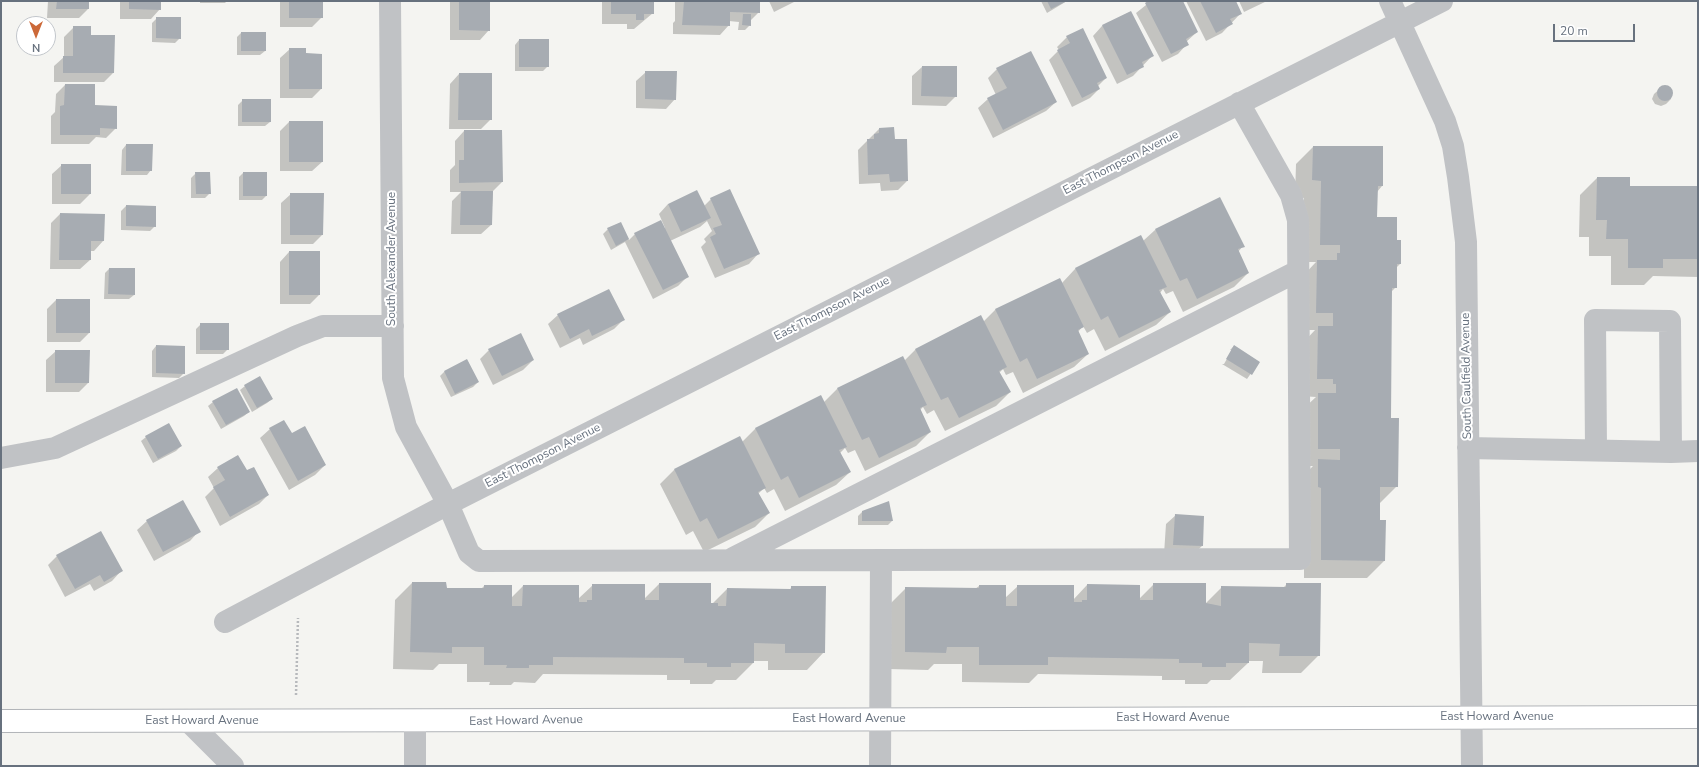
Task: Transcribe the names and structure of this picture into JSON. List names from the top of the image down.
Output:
{
  "streets": {
    "main road": ["East Howard Avenue"],
    "street": ["East Thompson Avenue", "South Alexander Avenue", "South Caulfield Avenue"]
  },
  "crossings": [
    ["East Thompson Avenue", "South Alexander Avenue"],
    ["East Thompson Avenue", "South Caulfield Avenue"],
    ["South Caulfield Avenue", "East Howard Avenue"]
  ],
  "scale_bar": "20 m",
  "north": "bottom"
}
